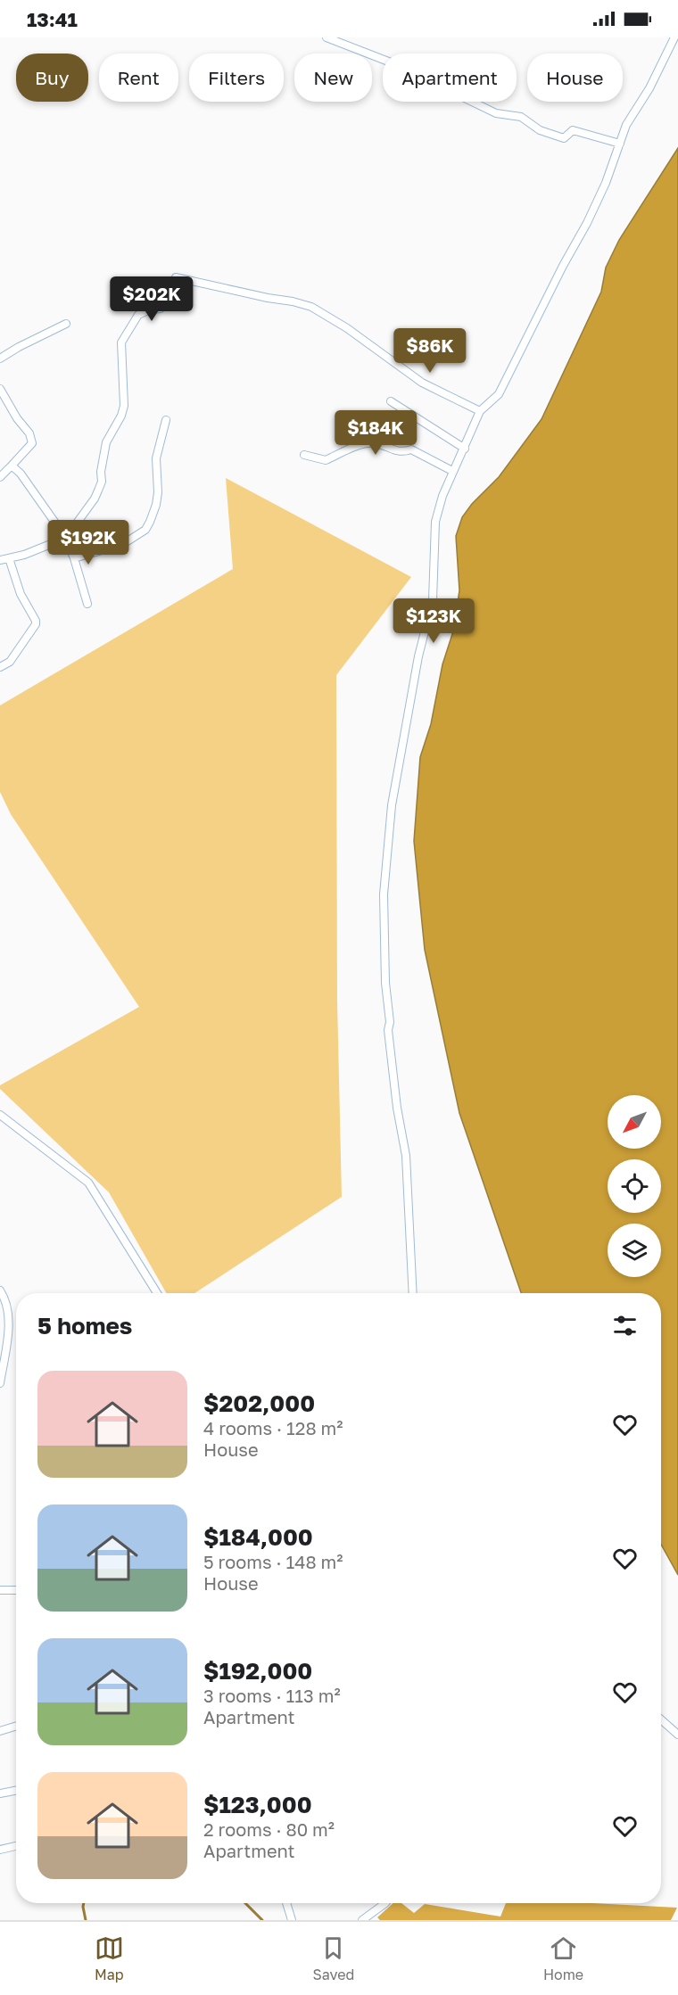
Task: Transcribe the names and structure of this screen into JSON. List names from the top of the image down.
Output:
{
  "north": "bottom left",
  "page": {
    "status": "13:41",
    "chip": [
      "Buy",
      "Rent",
      "Filters",
      "New",
      "Apartment",
      "House"
    ],
    "price": [
      "$202K",
      "$86K",
      "$184K",
      "$192K",
      "$123K"
    ],
    "heading": "5 homes",
    "list": [
      {
        "name": "$202,000",
        "note": "4 rooms · 128 m² · House"
      },
      {
        "name": "$184,000",
        "note": "5 rooms · 148 m² · House"
      },
      {
        "name": "$192,000",
        "note": "3 rooms · 113 m² · Apartment"
      },
      {
        "name": "$123,000",
        "note": "2 rooms · 80 m² · Apartment"
      }
    ],
    "tabs": ["Map", "Saved", "Home"]
  }
}
